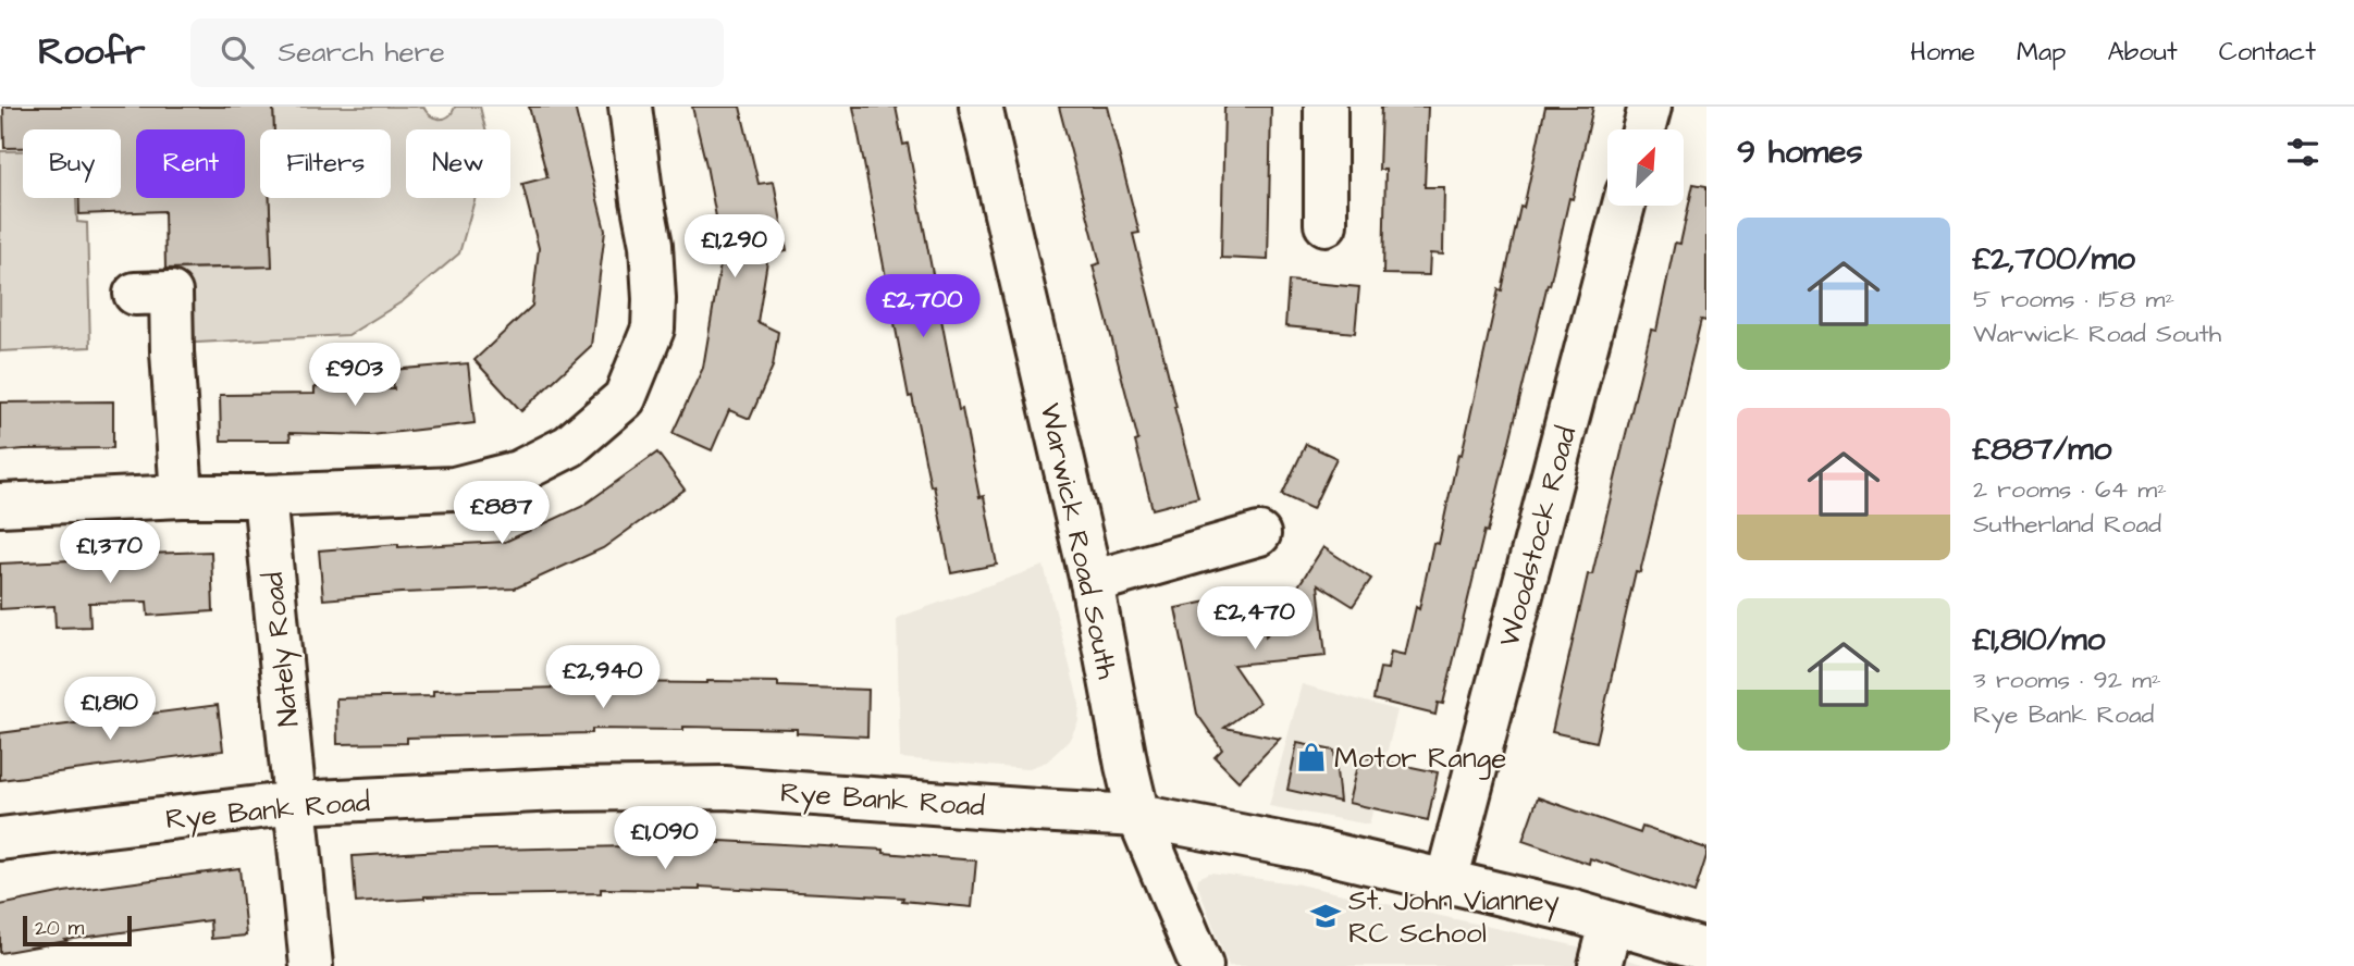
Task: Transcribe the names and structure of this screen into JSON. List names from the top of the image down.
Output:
{
  "streets": {
    "street": [
      "Woodstock Road",
      "Warwick Road South",
      "Nately Road",
      "Rye Bank Road"
    ]
  },
  "crossings": [
    ["Woodstock Road", "Rye Bank Road"],
    ["Warwick Road South", "Rye Bank Road"],
    ["Nately Road", "Rye Bank Road"]
  ],
  "places": {
    "shop": ["Motor Range"],
    "school or university": ["St. John Vianney RC School"]
  },
  "scale_bar": "20 m",
  "north": "top right",
  "page": {
    "header": "Roofr",
    "search": "Search here",
    "nav": [
      "Home",
      "Map",
      "About",
      "Contact"
    ],
    "heading": "9 homes",
    "chip": [
      "Buy",
      "Rent",
      "Filters",
      "New"
    ],
    "list": [
      {
        "name": "£2,700/mo",
        "note": "5 rooms · 158 m² · Warwick Road South"
      },
      {
        "name": "£887/mo",
        "note": "2 rooms · 64 m² · Sutherland Road"
      },
      {
        "name": "£1,810/mo",
        "note": "3 rooms · 92 m² · Rye Bank Road"
      }
    ],
    "price": [
      "£1,290",
      "£2,700",
      "£903",
      "£887",
      "£1,370",
      "£2,470",
      "£2,940",
      "£1,810",
      "£1,090"
    ],
    "scale": "20 m"
  }
}
